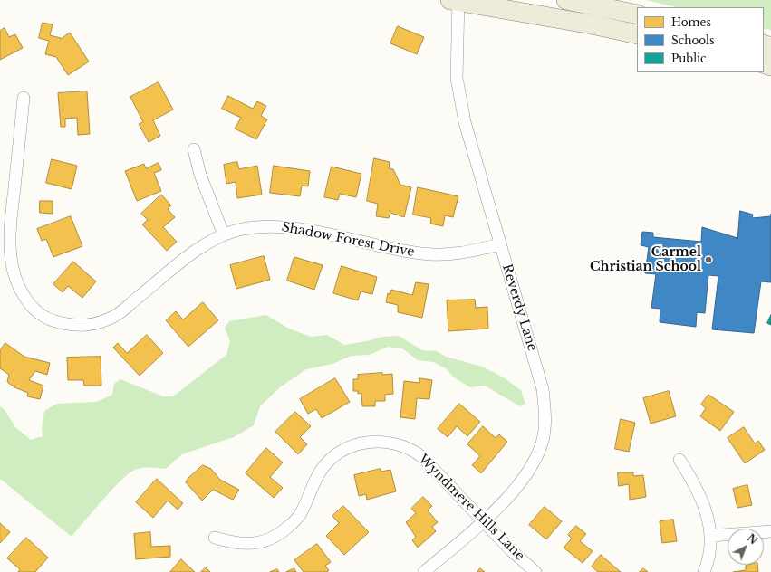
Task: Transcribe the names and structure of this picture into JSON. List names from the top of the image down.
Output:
{
  "streets": {
    "street": ["Shadow Forest Drive", "Reverdy Lane", "Wyndmere Hills Lane"]
  },
  "crossings": [
    ["Shadow Forest Drive", "Reverdy Lane"],
    ["Reverdy Lane", "Wyndmere Hills Lane"]
  ],
  "places": ["Carmel Christian School"],
  "legend": ["Homes", "Schools", "Public"],
  "north": "top right"
}
